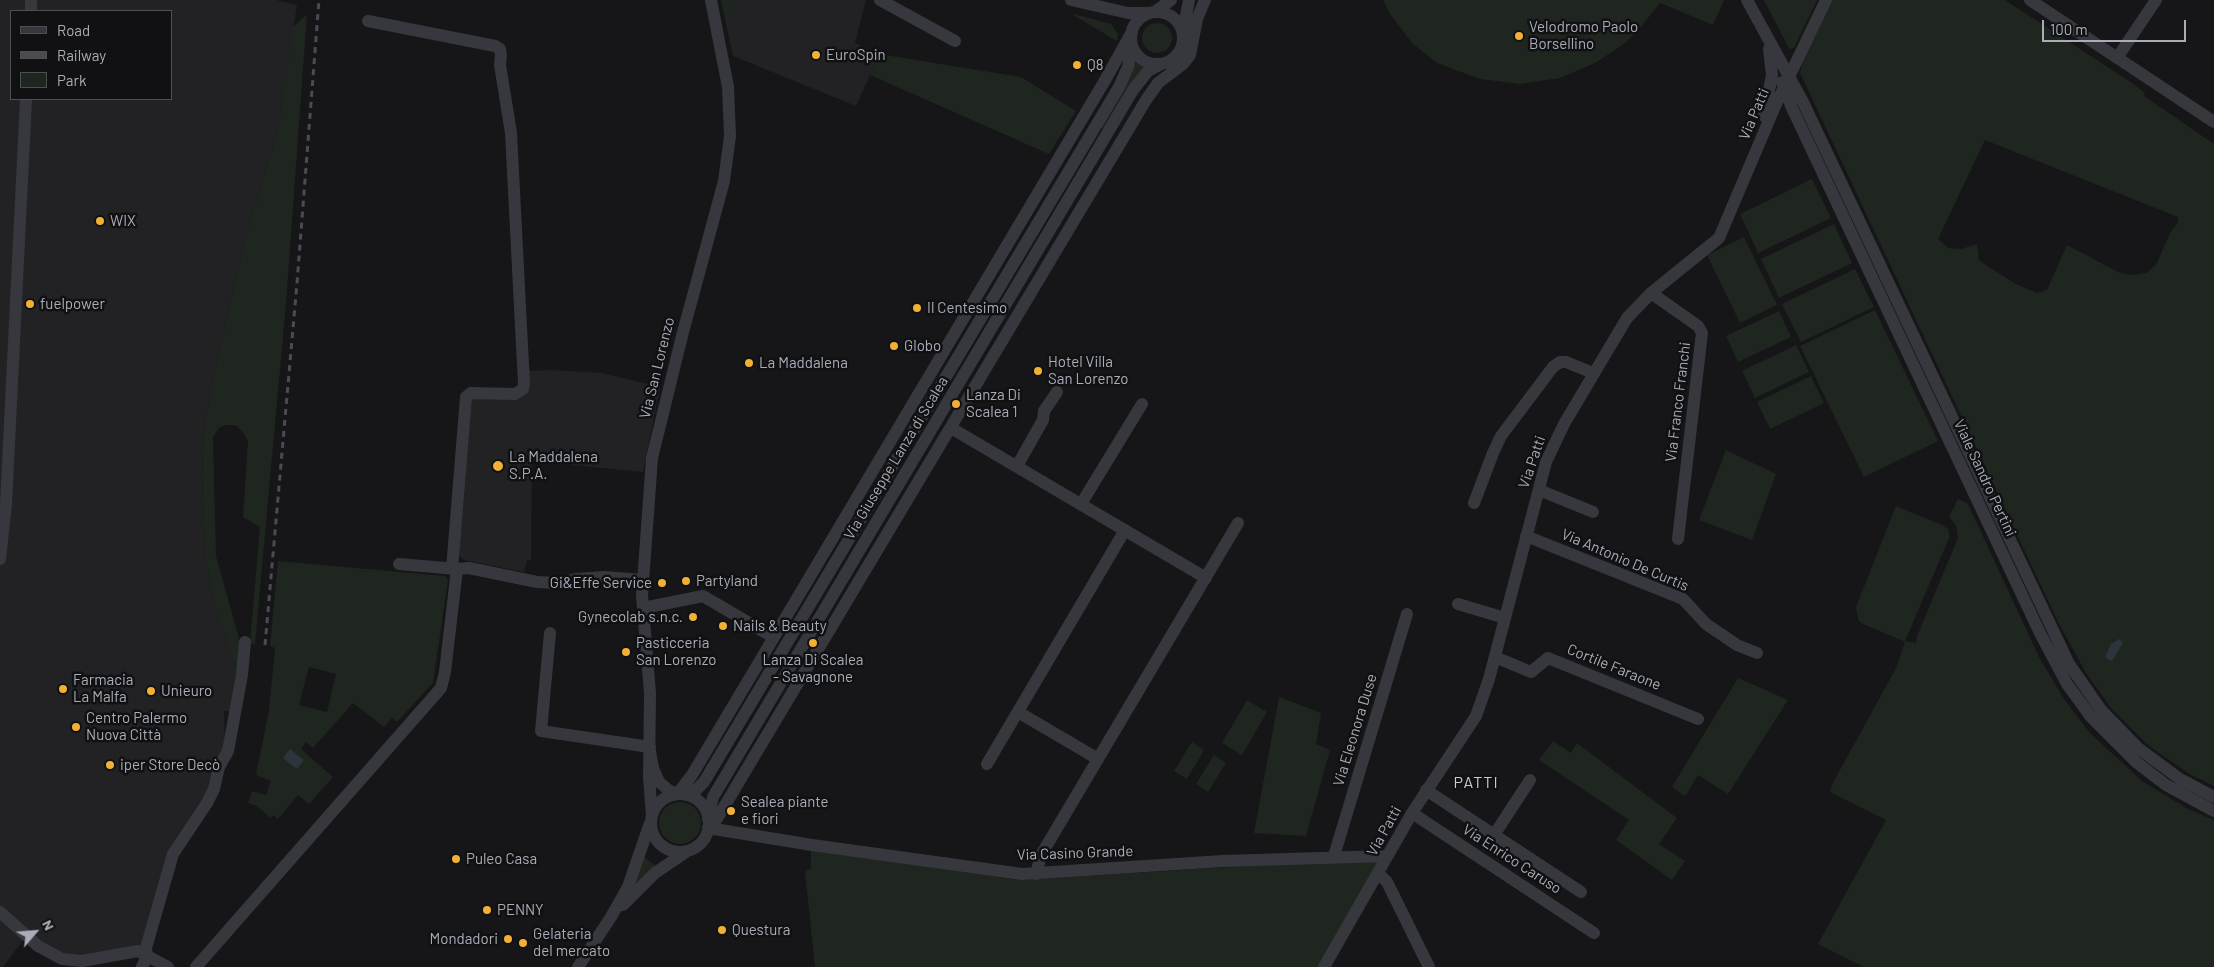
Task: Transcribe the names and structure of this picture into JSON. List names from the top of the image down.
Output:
{
  "streets": {
    "street": [
      "Via Patti",
      "Via San Lorenzo",
      "Via Franco Franchi",
      "Via Giuseppe Lanza di Scalea",
      "Viale Sandro Pertini",
      "Via Antonio De Curtis",
      "Cortile Faraone",
      "Via Eleonora Duse",
      "Via Casino Grande",
      "Via Enrico Caruso"
    ]
  },
  "crossings": [
    ["Via Patti", "Via Franco Franchi"],
    ["Via Patti", "Via Antonio De Curtis"],
    ["Via Patti", "Cortile Faraone"],
    ["Via Patti", "Via Casino Grande"],
    ["Via Patti", "Via Enrico Caruso"],
    ["Via San Lorenzo", "Via Giuseppe Lanza di Scalea"],
    ["Via San Lorenzo", "Via Casino Grande"],
    ["Via Giuseppe Lanza di Scalea", "Via Casino Grande"],
    ["Via Eleonora Duse", "Via Casino Grande"]
  ],
  "districts": ["PATTI"],
  "places": [
    "Velodromo Paolo Borsellino",
    "EuroSpin",
    "Q8",
    "WIX",
    "fuelpower",
    "Il Centesimo",
    "Globo",
    "La Maddalena",
    "Hotel Villa San Lorenzo",
    "Lanza Di Scalea 1",
    "La Maddalena S.P.A.",
    "Partyland",
    "Gi&Effe Service",
    "Gynecolab s.n.c.",
    "Nails & Beauty",
    "Lanza Di Scalea - Savagnone",
    "Pasticceria San Lorenzo",
    "Farmacia La Malfa",
    "Unieuro",
    "Centro Palermo Nuova Città",
    "iper Store Decò",
    "Sealea piante e fiori",
    "Puleo Casa",
    "PENNY",
    "Questura",
    "Mondadori",
    "Gelateria del mercato"
  ],
  "legend": ["Road", "Railway", "Park"],
  "scale_bar": "100 m",
  "north": "top right"
}
